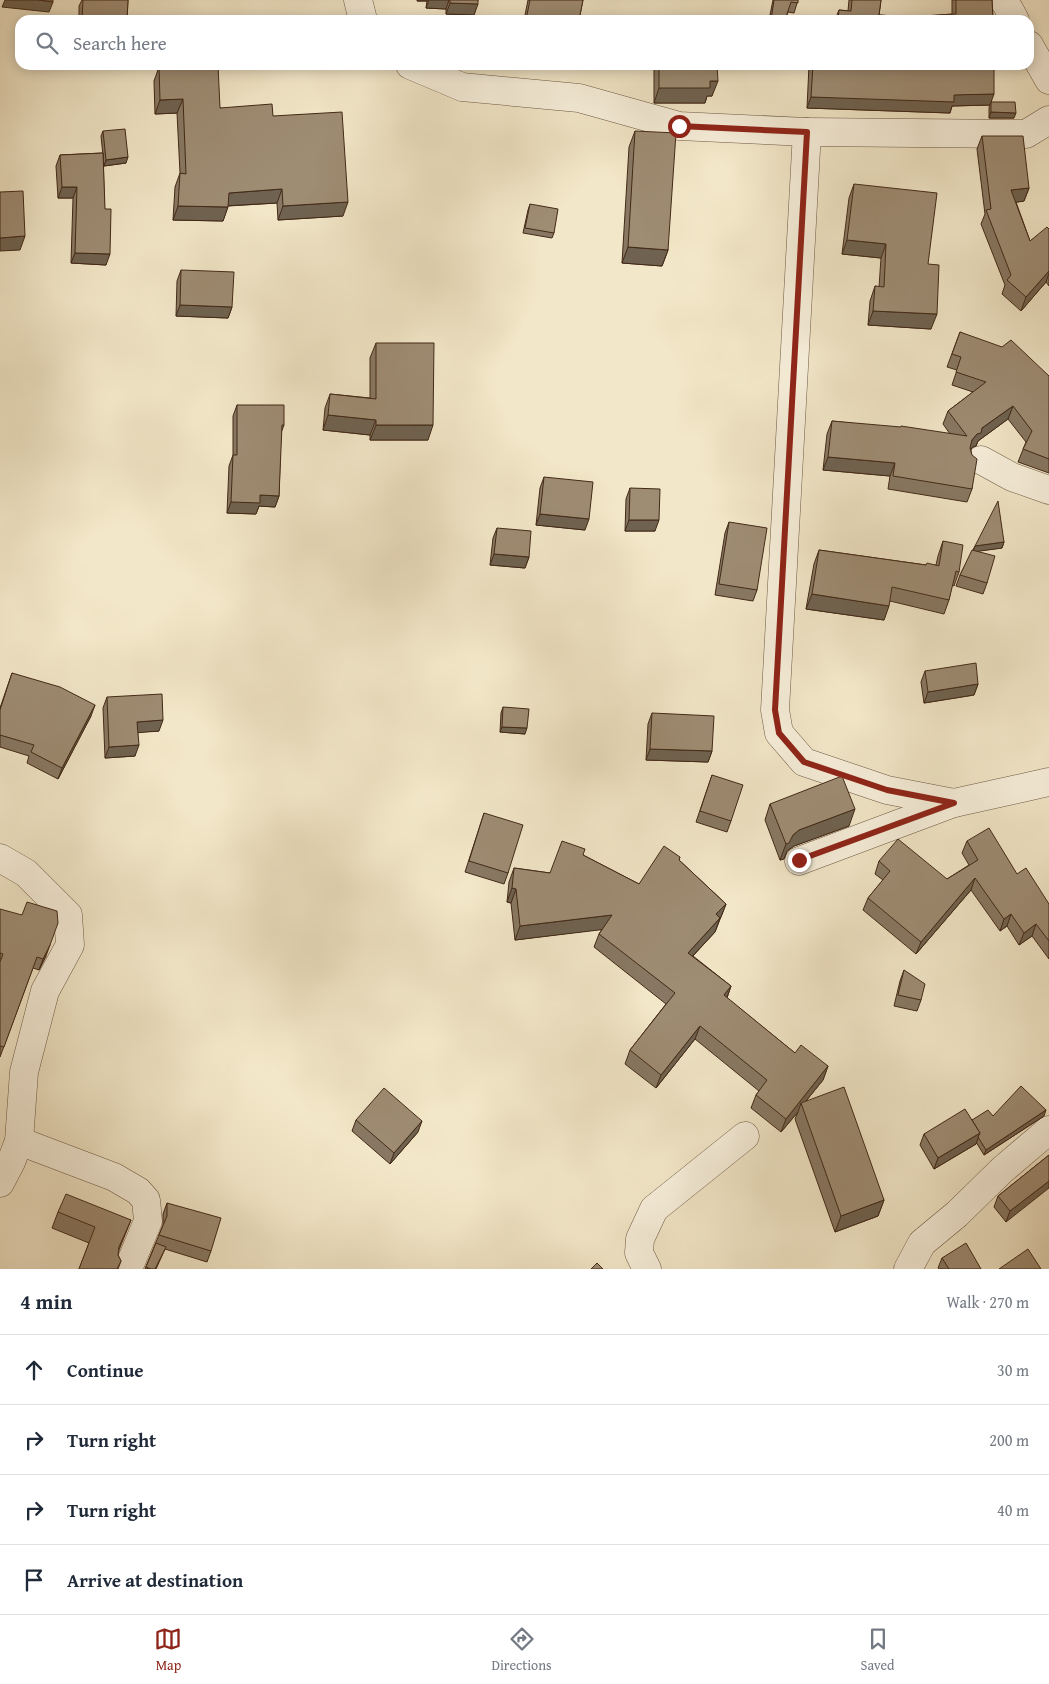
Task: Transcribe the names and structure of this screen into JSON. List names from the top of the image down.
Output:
{
  "page": {
    "search": "Search here",
    "heading": ["4 min", "Walk · 270 m"],
    "list": [
      ["Continue", "30 m"],
      ["Turn right", "200 m"],
      ["Turn right", "40 m"],
      "Arrive at destination"
    ],
    "nav": ["Map", "Directions", "Saved"]
  }
}
